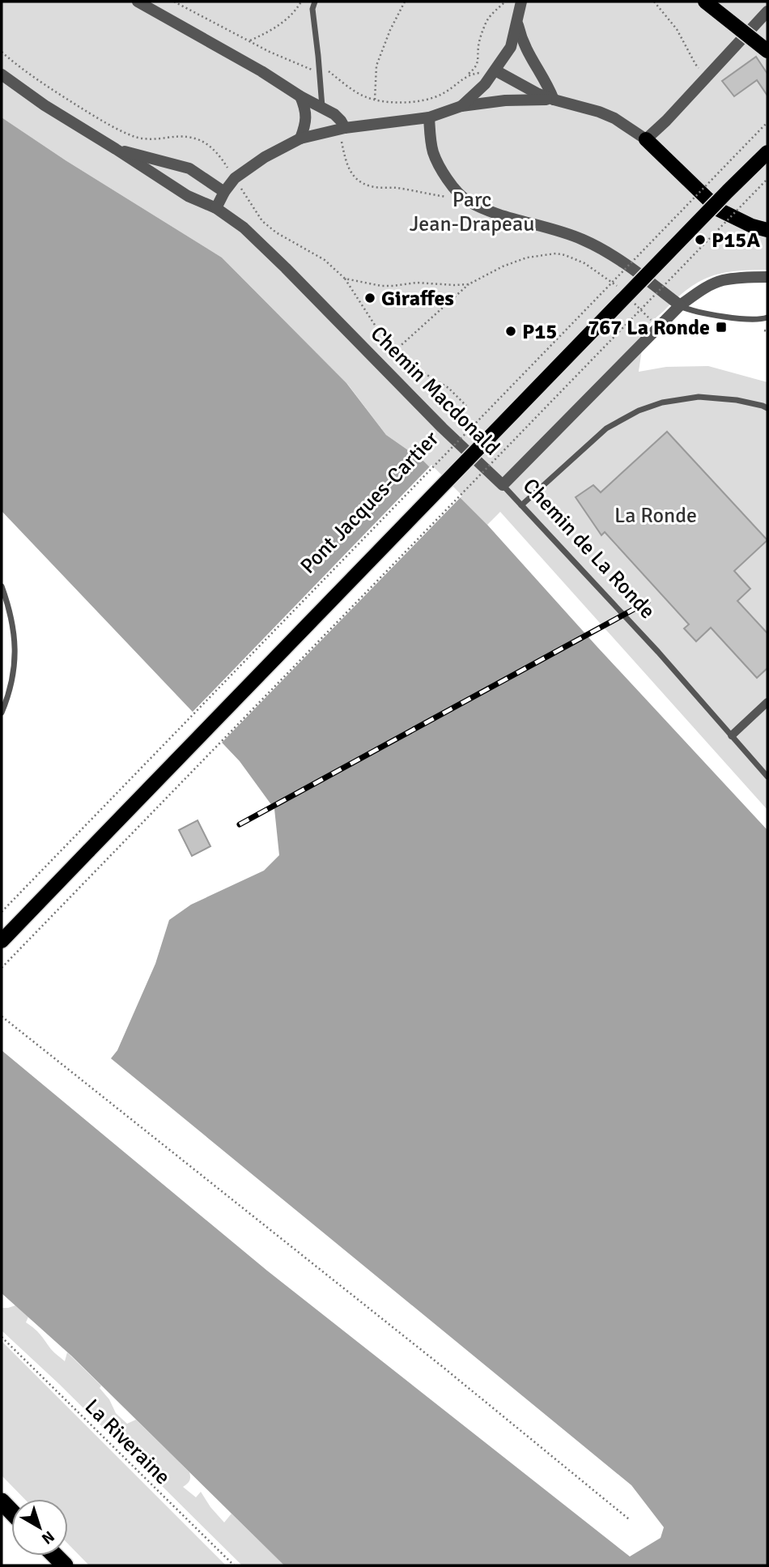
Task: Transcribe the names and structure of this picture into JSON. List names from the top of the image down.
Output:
{
  "streets": {
    "main road": ["Pont Jacques-Cartier"],
    "street": ["Chemin Macdonald", "Chemin de La Ronde"],
    "path": ["La Riveraine"]
  },
  "crossings": [
    ["Chemin Macdonald", "Chemin de La Ronde"]
  ],
  "parks": ["Parc Jean-Drapeau", "La Ronde"],
  "places": {
    "other": ["P15A", "Giraffes", "P15"],
    "transit": ["767 La Ronde"]
  },
  "north": "bottom right"
}
